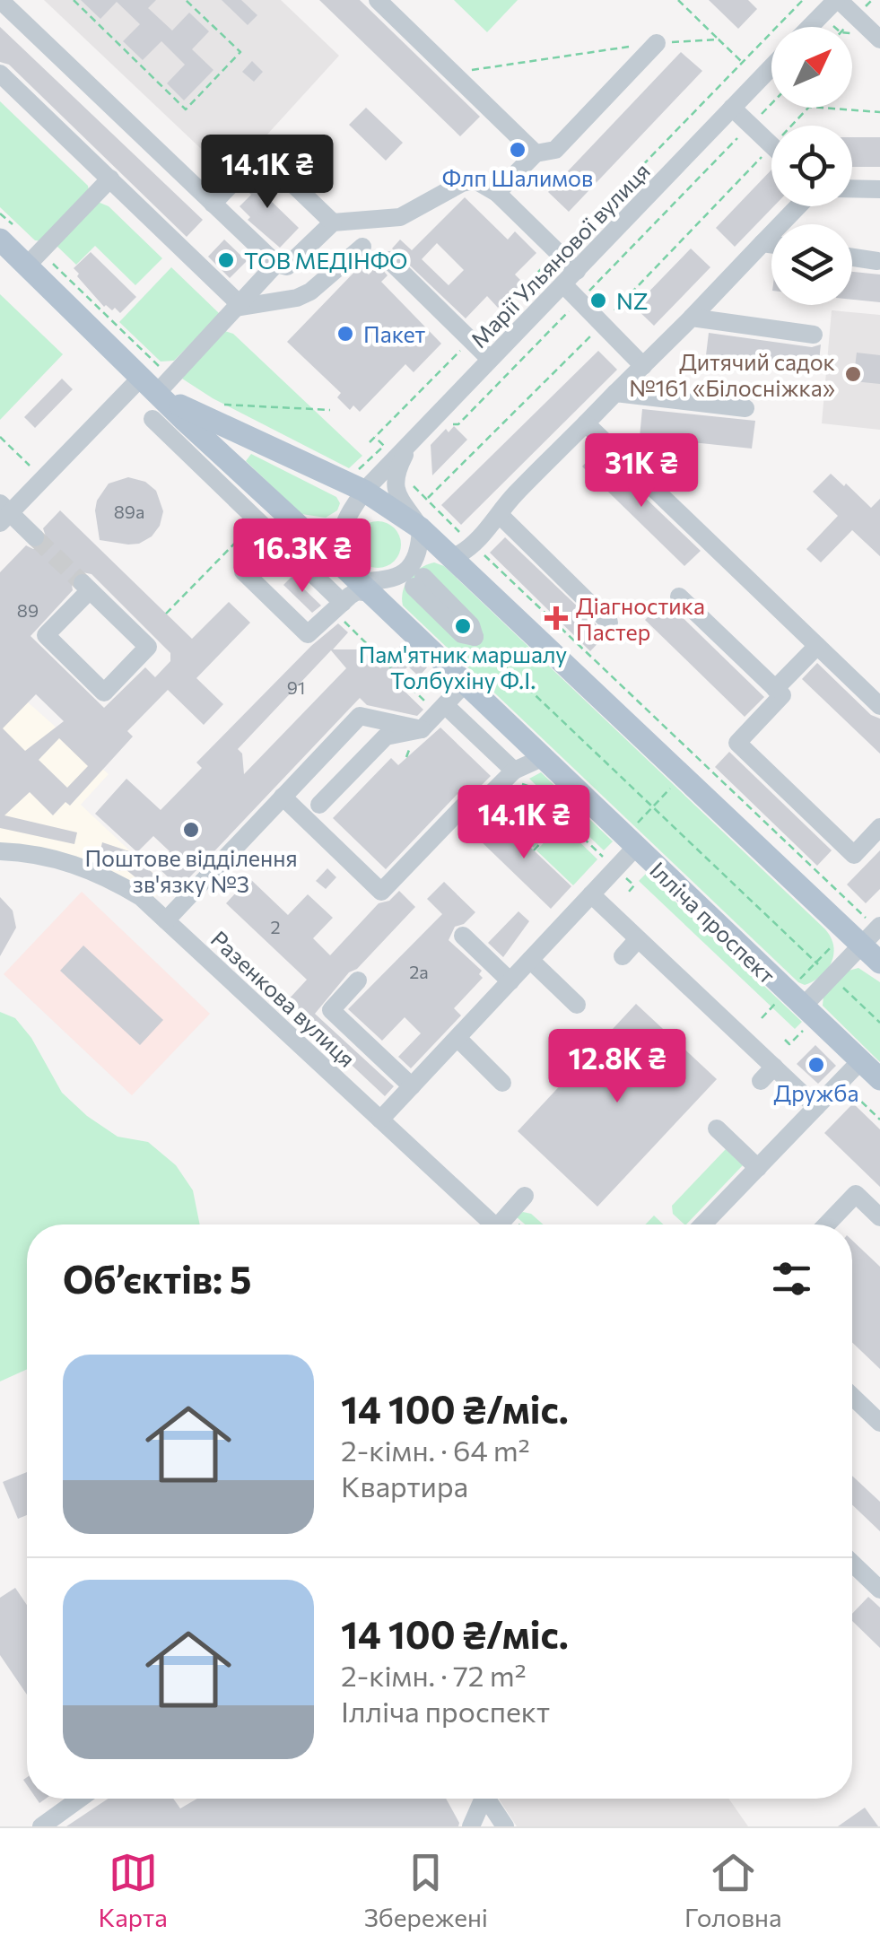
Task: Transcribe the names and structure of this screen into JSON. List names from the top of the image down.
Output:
{
  "streets": {
    "main road": ["Ілліча проспект"],
    "street": ["Марії Ульянової вулиця", "Разенкова вулиця"]
  },
  "crossings": [
    ["Марії Ульянової вулиця", "Ілліча проспект"]
  ],
  "places": {
    "other": [
      "Флп Шалимов",
      "ТОВ МЕДІНФО",
      "NZ",
      "Пакет",
      "Дитячий садок №161 «Білосніжка»",
      "Пам'ятник маршалу Толбухіну Ф.І.",
      "Поштове відділення зв'язку №3",
      "Дружба"
    ],
    "health": ["Діагностика Пастер"]
  },
  "house_numbers": [
    "89а",
    "89",
    "91",
    "2",
    "2а"
  ],
  "north": "top right",
  "page": {
    "price": [
      "14.1K ₴",
      "31K ₴",
      "16.3K ₴",
      "14.1K ₴",
      "12.8K ₴"
    ],
    "heading": "Об’єктів: 5",
    "list": [
      {
        "name": "14 100 ₴/міс.",
        "note": "2-кімн. · 64 m² · Квартира"
      },
      {
        "name": "14 100 ₴/міс.",
        "note": "2-кімн. · 72 m² · Ілліча проспект"
      }
    ],
    "tabs": ["Карта", "Збережені", "Головна"]
  }
}
